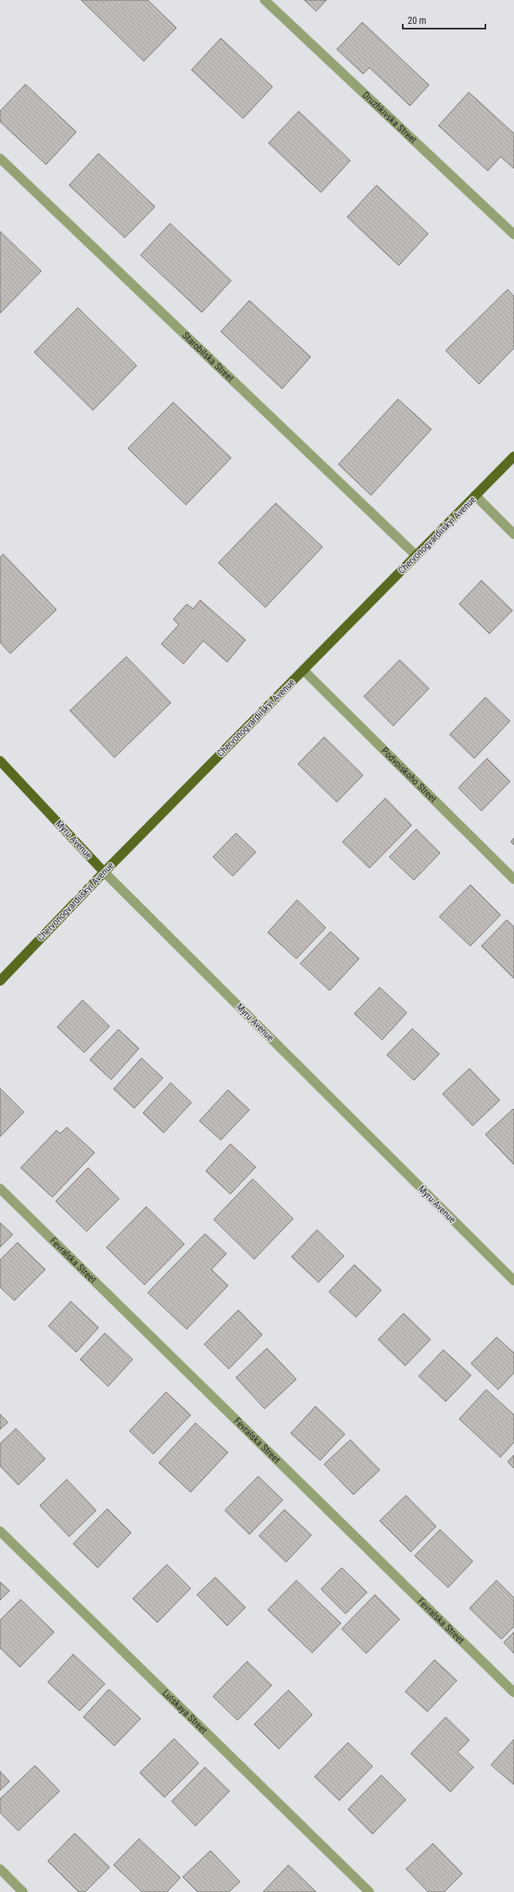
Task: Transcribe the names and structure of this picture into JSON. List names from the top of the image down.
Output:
{
  "streets": {
    "main road": ["Chervonogvardiiskyi Avenue", "Myru Avenue"],
    "street": [
      "Druzhkivska Street",
      "Starobilska Street",
      "Podvoiskoho Street",
      "Fevralska Street",
      "Lutskaya Street"
    ]
  },
  "crossings": [
    ["Starobilska Street", "Chervonogvardiiskyi Avenue"],
    ["Chervonogvardiiskyi Avenue", "Podvoiskoho Street"],
    ["Chervonogvardiiskyi Avenue", "Myru Avenue"]
  ],
  "scale_bar": "20 m"
}
